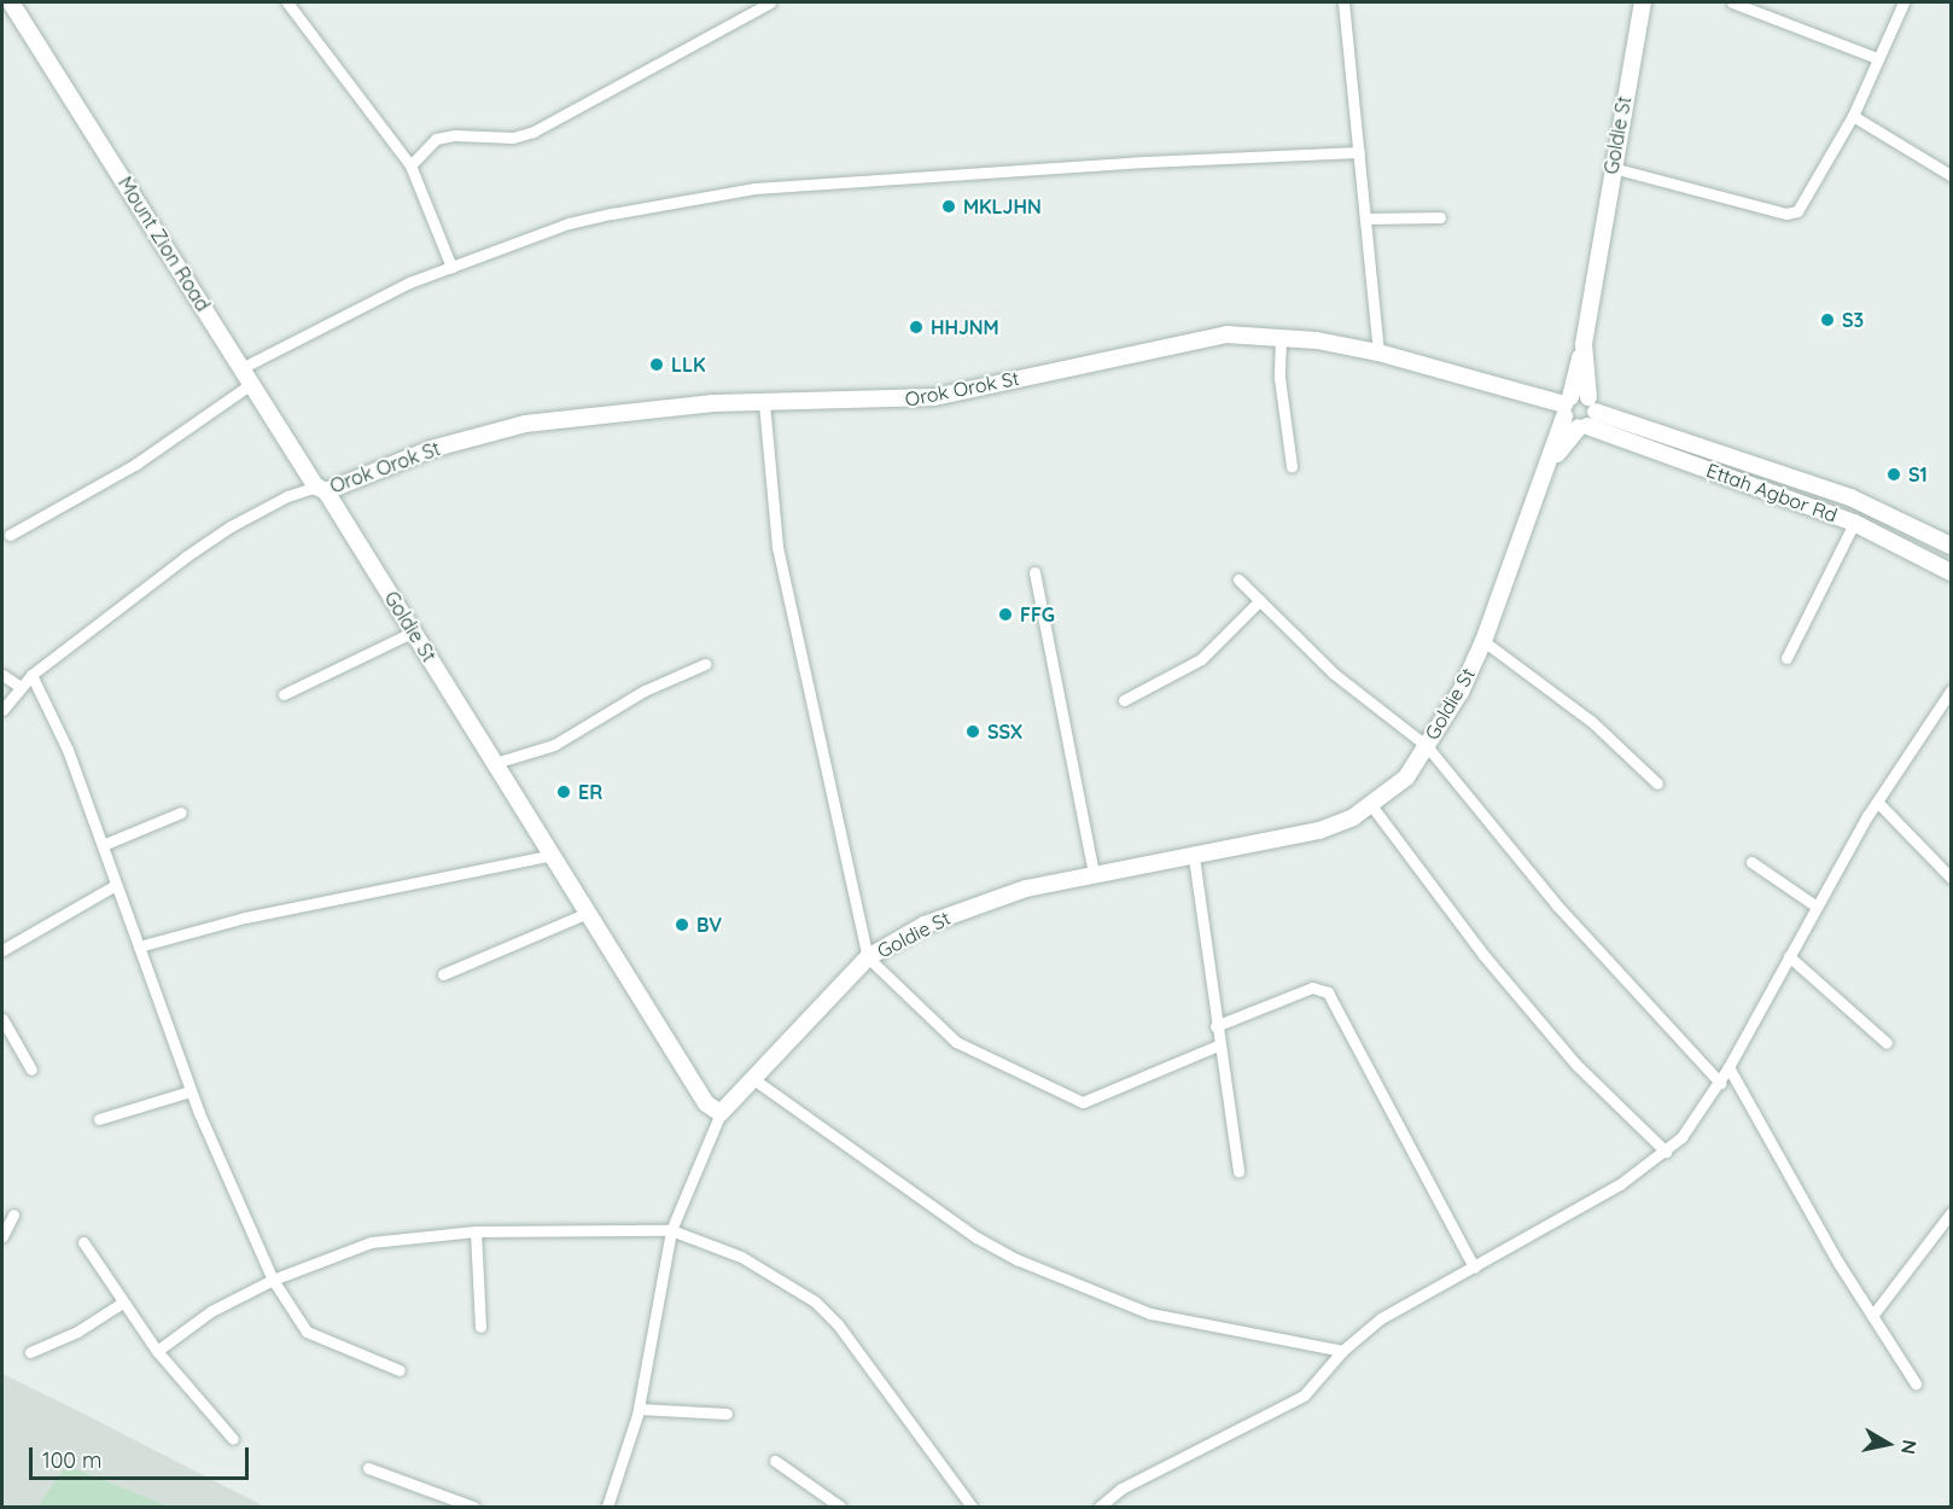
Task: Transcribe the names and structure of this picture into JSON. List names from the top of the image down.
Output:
{
  "streets": {
    "main road": [
      "Goldie St",
      "Mount Zion Road",
      "Orok Orok St",
      "Ettah Agbor Rd"
    ]
  },
  "crossings": [
    ["Goldie St", "Mount Zion Road"],
    ["Goldie St", "Orok Orok St"],
    ["Goldie St", "Ettah Agbor Rd"],
    ["Mount Zion Road", "Orok Orok St"]
  ],
  "places": [
    "MKLJHN",
    "S3",
    "HHJNM",
    "LLK",
    "S1",
    "FFG",
    "SSX",
    "ER",
    "BV"
  ],
  "scale_bar": "100 m",
  "north": "right"
}
